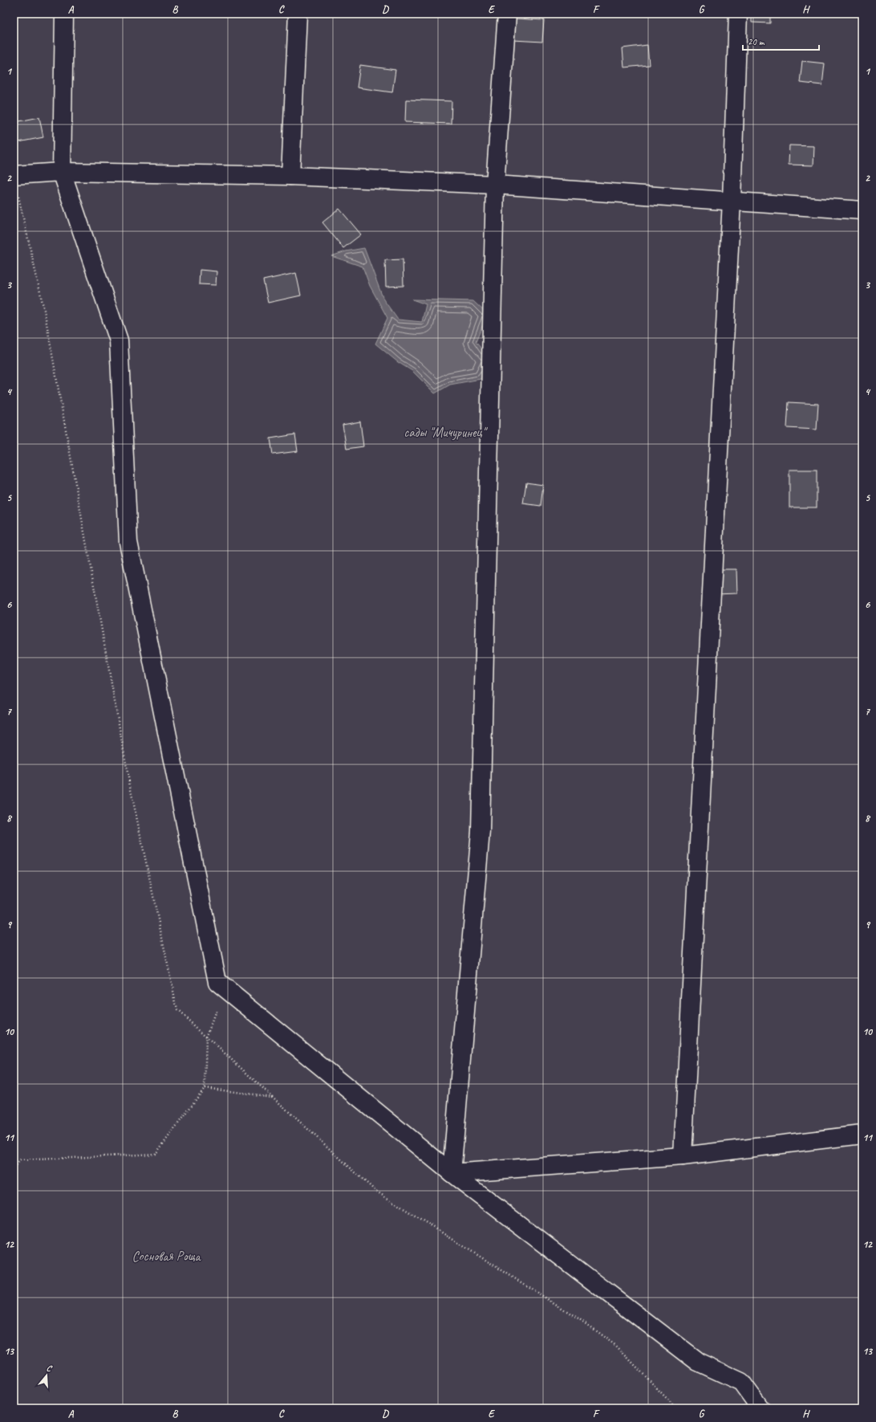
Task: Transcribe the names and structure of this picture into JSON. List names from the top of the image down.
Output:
{
  "parks": ["сады \"Мичуринец\"", "Сосновая Роща"],
  "scale_bar": "20 m",
  "north": "top",
  "grid": {
    "columns": [
      "A",
      "B",
      "C",
      "D",
      "E",
      "F",
      "G",
      "H"
    ],
    "rows": [
      "1",
      "2",
      "3",
      "4",
      "5",
      "6",
      "7",
      "8",
      "9",
      "10",
      "11",
      "12",
      "13"
    ]
  }
}
